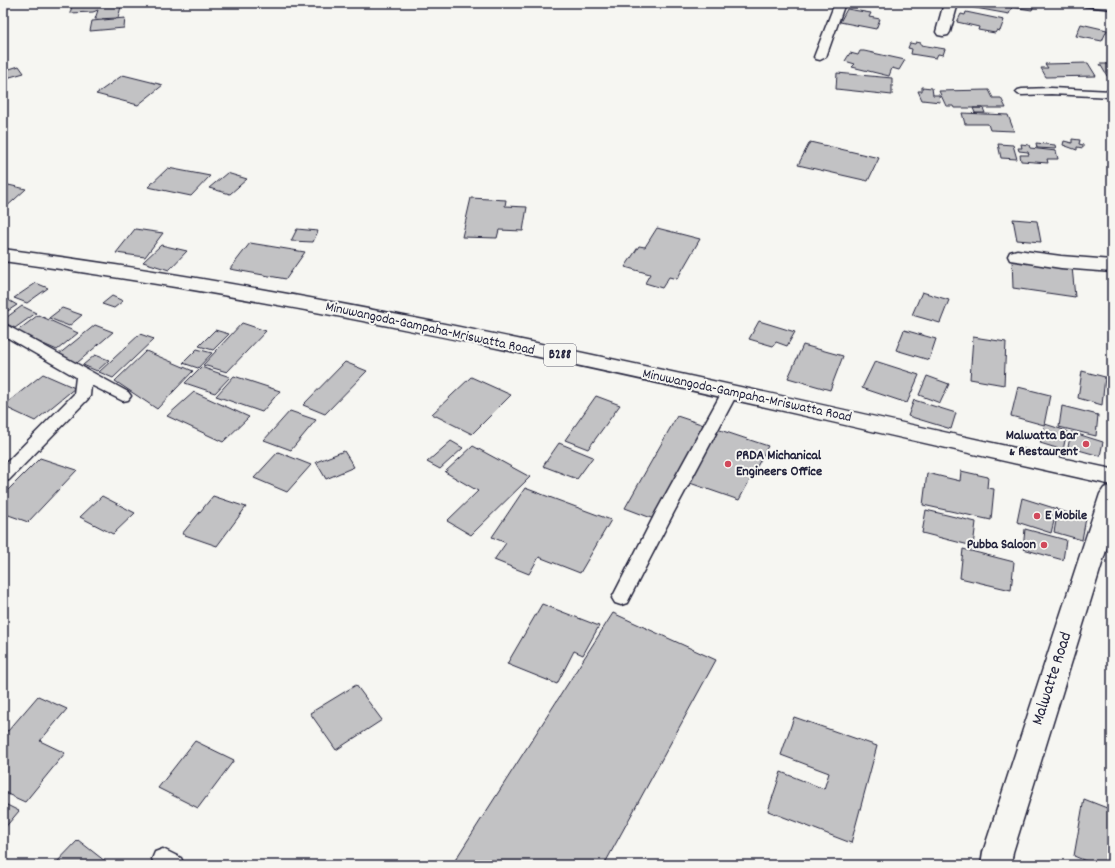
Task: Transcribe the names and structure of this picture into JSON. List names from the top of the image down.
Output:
{
  "streets": {
    "main road": ["Minuwangoda-Gampaha-Mriswatta Road", "B288", "Malwatte Road"]
  },
  "places": [
    "Malwatta Bar & Restaurent",
    "PRDA Michanical Engineers Office",
    "E Mobile",
    "Pubba Saloon"
  ]
}
